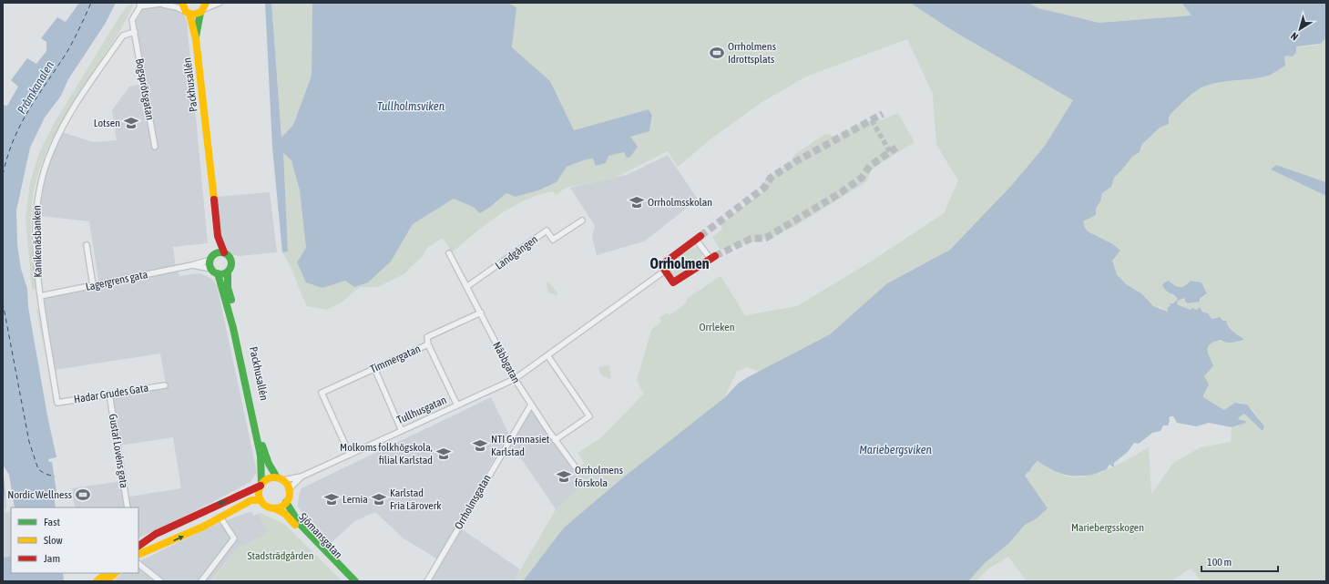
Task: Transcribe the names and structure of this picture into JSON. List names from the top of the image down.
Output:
{
  "streets": {
    "street": [
      "Packhusallén",
      "Bogsprötsgatan",
      "Kanikenäsbanken",
      "Landgången",
      "Lagergrens gata",
      "Timmergatan",
      "Näbbgatan",
      "Hadar Grudes Gata",
      "Tullhusgatan",
      "Gustaf Lovéns gata",
      "Orrholmsgatan",
      "Sjömansgatan"
    ]
  },
  "crossings": [
    ["Packhusallén", "Lagergrens gata"],
    ["Packhusallén", "Tullhusgatan"],
    ["Packhusallén", "Sjömansgatan"],
    ["Bogsprötsgatan", "Kanikenäsbanken"],
    ["Kanikenäsbanken", "Lagergrens gata"],
    ["Kanikenäsbanken", "Hadar Grudes Gata"],
    ["Landgången", "Näbbgatan"],
    ["Timmergatan", "Näbbgatan"],
    ["Timmergatan", "Tullhusgatan"],
    ["Näbbgatan", "Tullhusgatan"],
    ["Näbbgatan", "Orrholmsgatan"],
    ["Hadar Grudes Gata", "Gustaf Lovéns gata"],
    ["Tullhusgatan", "Sjömansgatan"]
  ],
  "districts": ["Orrholmen"],
  "water": ["Pråmkanalen", "Tullholmsviken", "Mariebergsviken"],
  "parks": ["Orrleken", "Mariebergsskogen", "Stadsträdgården"],
  "places": {
    "sports": ["Orrholmens Idrottsplats", "Nordic Wellness"],
    "school or university": [
      "Lotsen",
      "Orrholmsskolan",
      "NTI Gymnasiet Karlstad",
      "Molkoms folkhögskola, filial Karlstad",
      "Orrholmens förskola",
      "Lernia",
      "Karlstad Fria Läroverk"
    ]
  },
  "legend": ["Fast", "Slow", "Jam"],
  "scale_bar": "100 m",
  "north": "bottom left"
}
